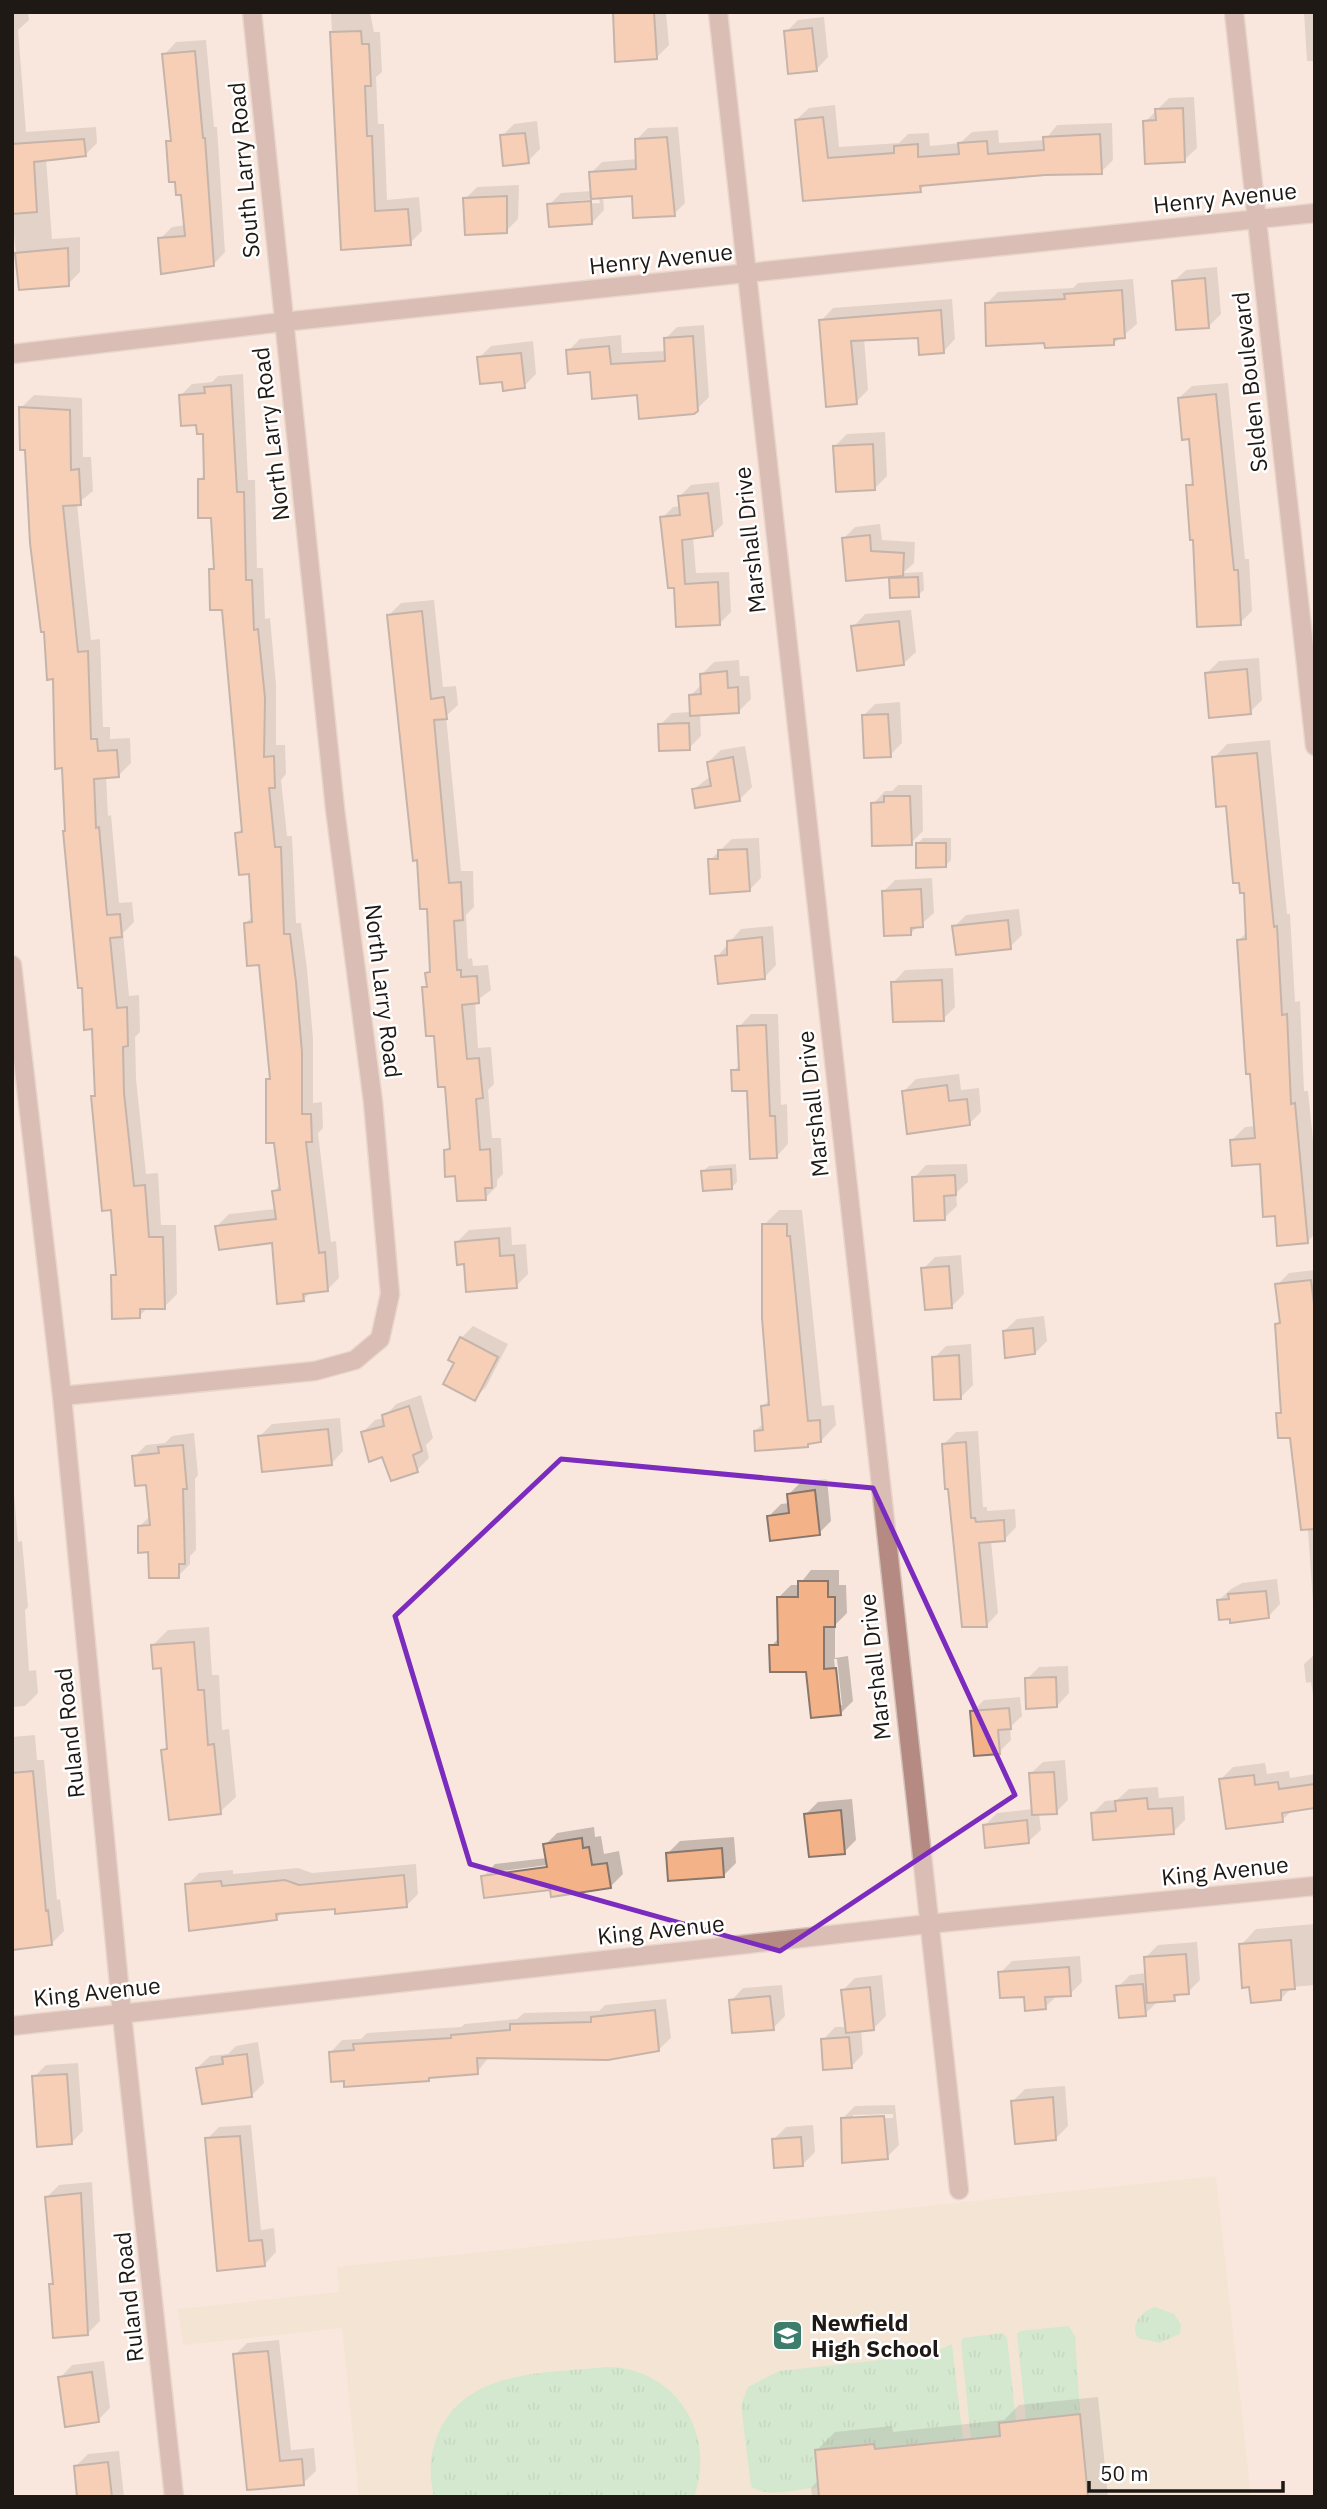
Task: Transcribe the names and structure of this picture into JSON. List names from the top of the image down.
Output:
{
  "streets": {
    "street": [
      "South Larry Road",
      "Henry Avenue",
      "Selden Boulevard",
      "North Larry Road",
      "Marshall Drive",
      "Ruland Road",
      "King Avenue"
    ]
  },
  "crossings": [
    ["South Larry Road", "Henry Avenue"],
    ["South Larry Road", "North Larry Road"],
    ["Henry Avenue", "Selden Boulevard"],
    ["Henry Avenue", "North Larry Road"],
    ["Henry Avenue", "Marshall Drive"],
    ["North Larry Road", "Ruland Road"],
    ["Marshall Drive", "King Avenue"],
    ["Ruland Road", "King Avenue"]
  ],
  "places": {
    "school or university": ["Newfield High School"]
  },
  "scale_bar": "50 m"
}
